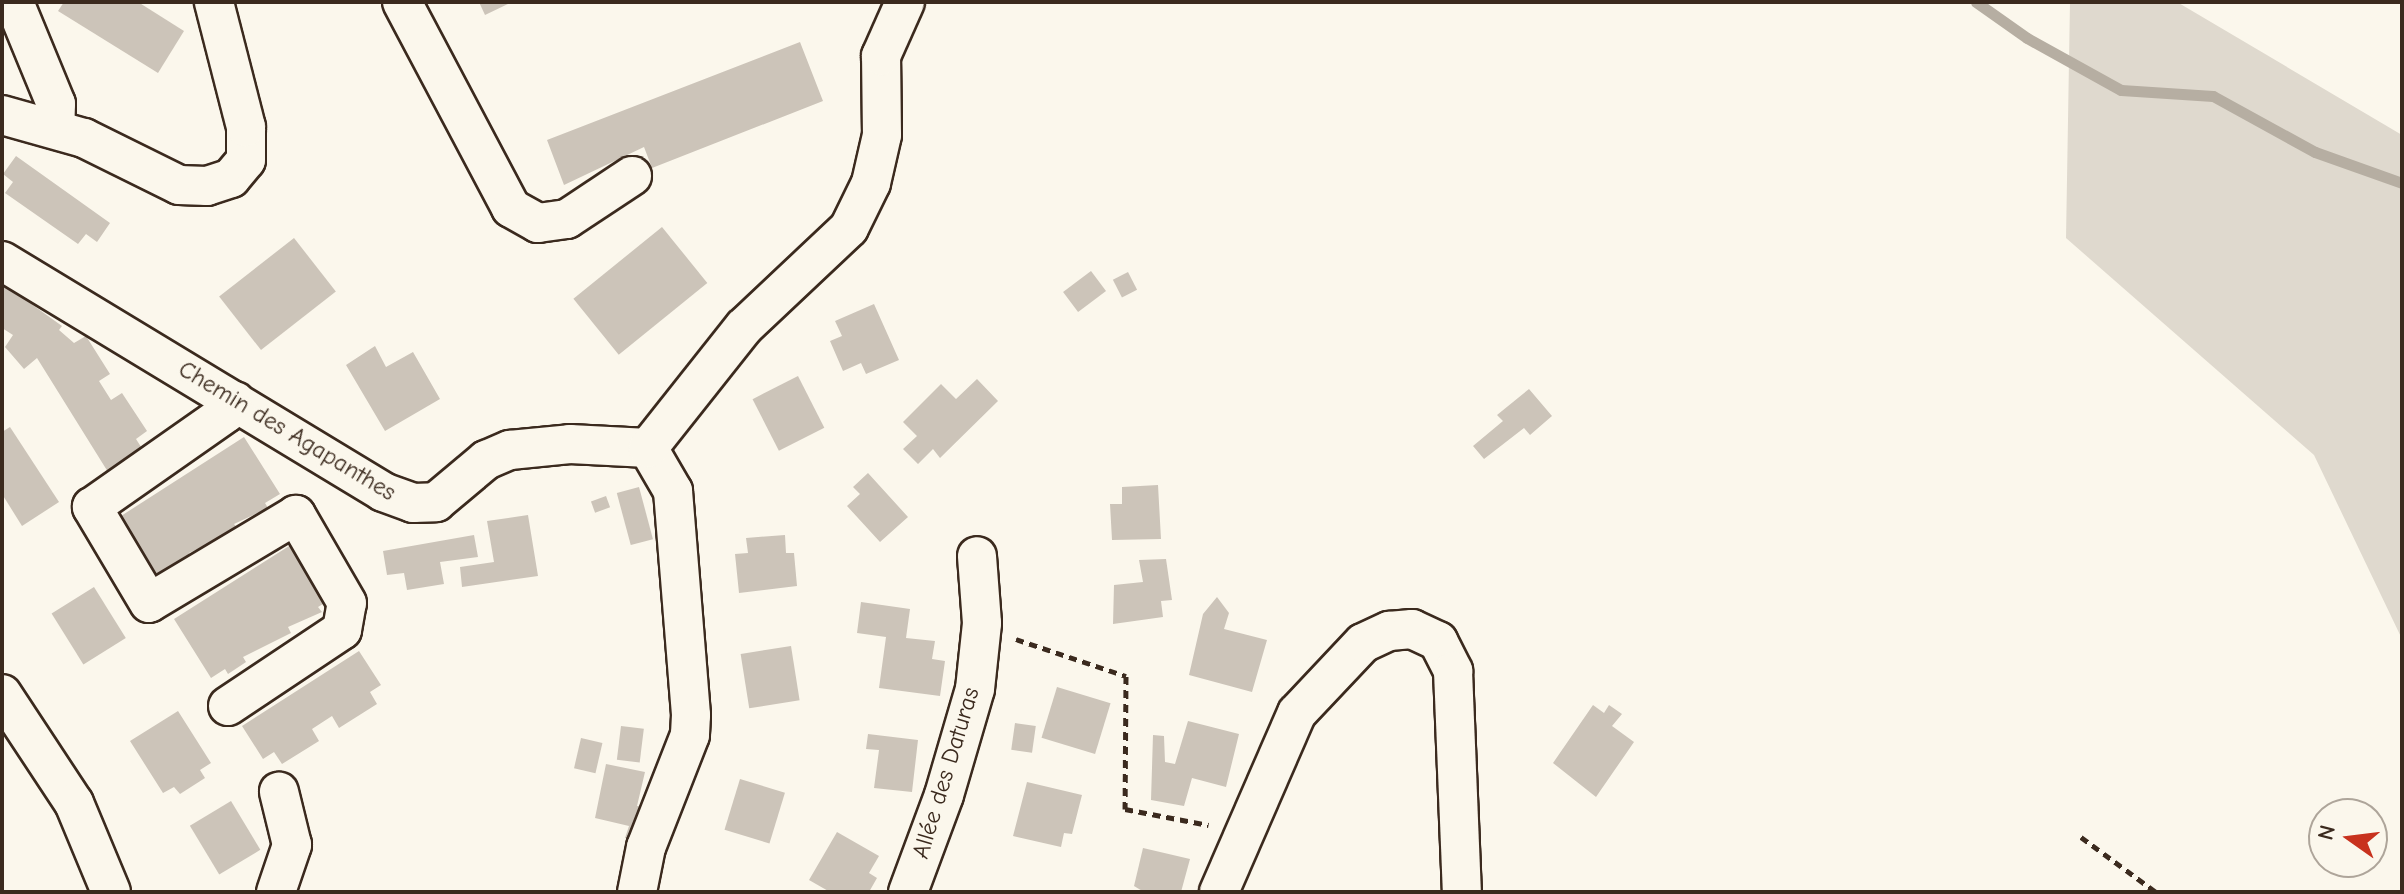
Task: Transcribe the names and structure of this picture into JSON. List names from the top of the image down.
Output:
{
  "streets": {
    "street": ["Chemin des Agapanthes", "Allée des Daturas"]
  },
  "north": "left"
}
